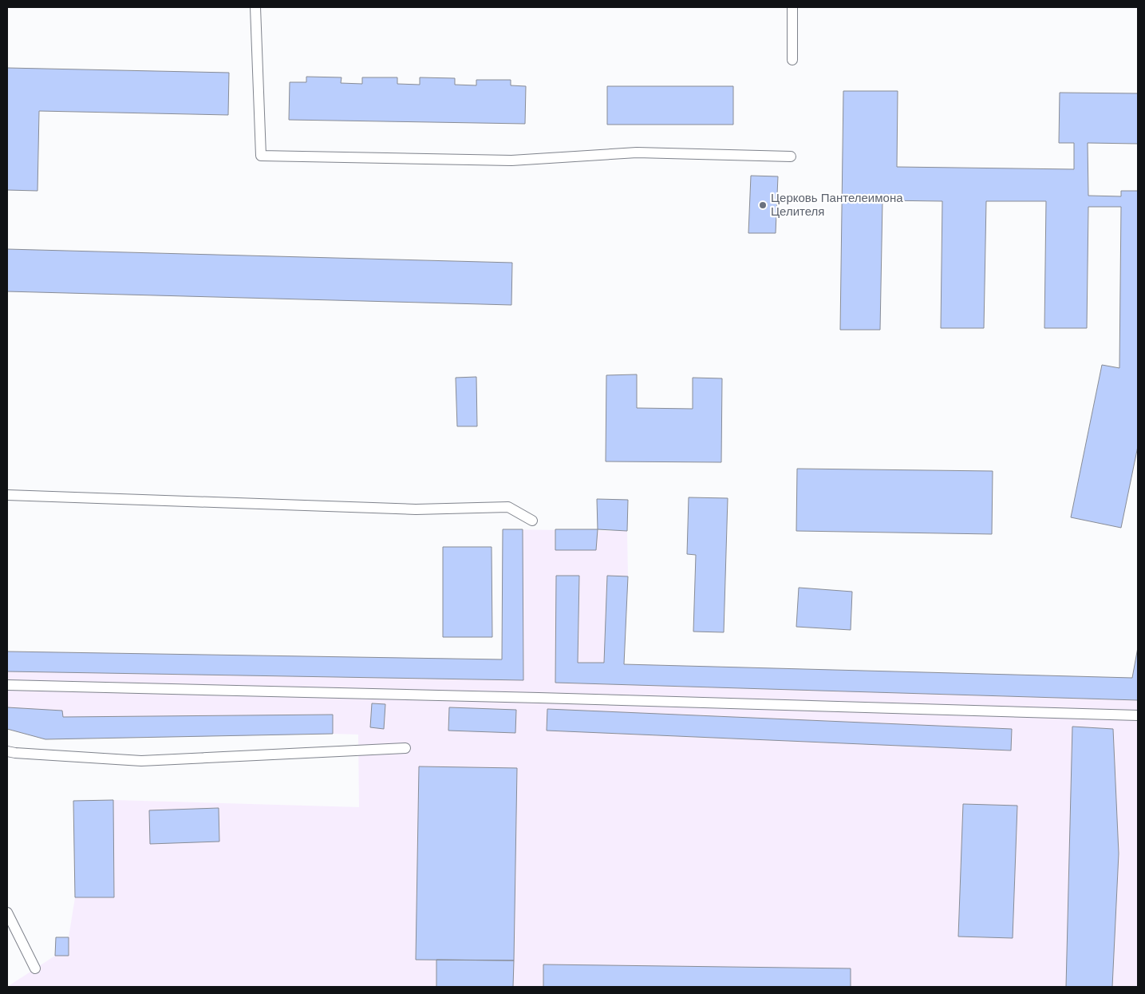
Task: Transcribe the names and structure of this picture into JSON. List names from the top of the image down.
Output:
{
  "places": ["Церковь Пантелеимона Целителя"]
}
